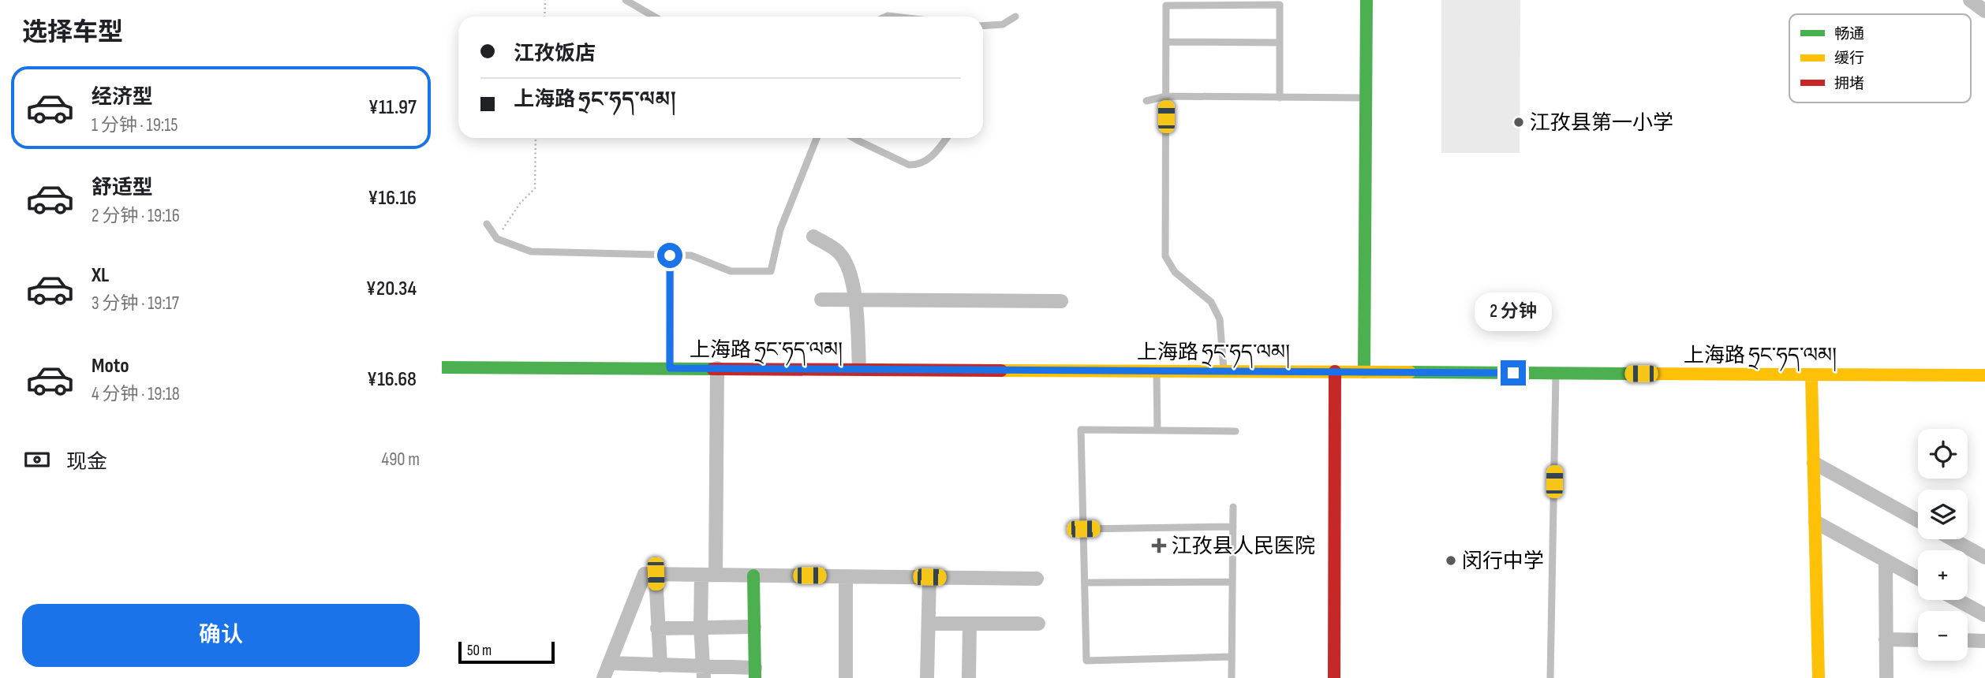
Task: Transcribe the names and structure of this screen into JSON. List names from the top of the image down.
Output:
{
  "streets": {
    "main road": ["上海路 ཧྲང་ཧད་ལམ།"]
  },
  "places": {
    "other": ["江孜县第一小学", "闵行中学"],
    "health": ["江孜县人民医院"]
  },
  "legend": ["畅通", "缓行", "拥堵"],
  "scale_bar": "50 m",
  "page": {
    "heading": "选择车型",
    "banner": ["江孜饭店", "上海路 ཧྲང་ཧད་ལམ།"],
    "list": [
      {
        "name": "经济型",
        "note": "1 分钟 · 19:15",
        "value": "¥11.97"
      },
      {
        "name": "舒适型",
        "note": "2 分钟 · 19:16",
        "value": "¥16.16"
      },
      {
        "name": "XL",
        "note": "3 分钟 · 19:17",
        "value": "¥20.34"
      },
      {
        "name": "Moto",
        "note": "4 分钟 · 19:18",
        "value": "¥16.68"
      }
    ],
    "bubble": "2 分钟",
    "pay": ["现金", "490 m"],
    "map_buttons": ["+", "−"],
    "buttons": "确认",
    "scale": "50 m"
  }
}
